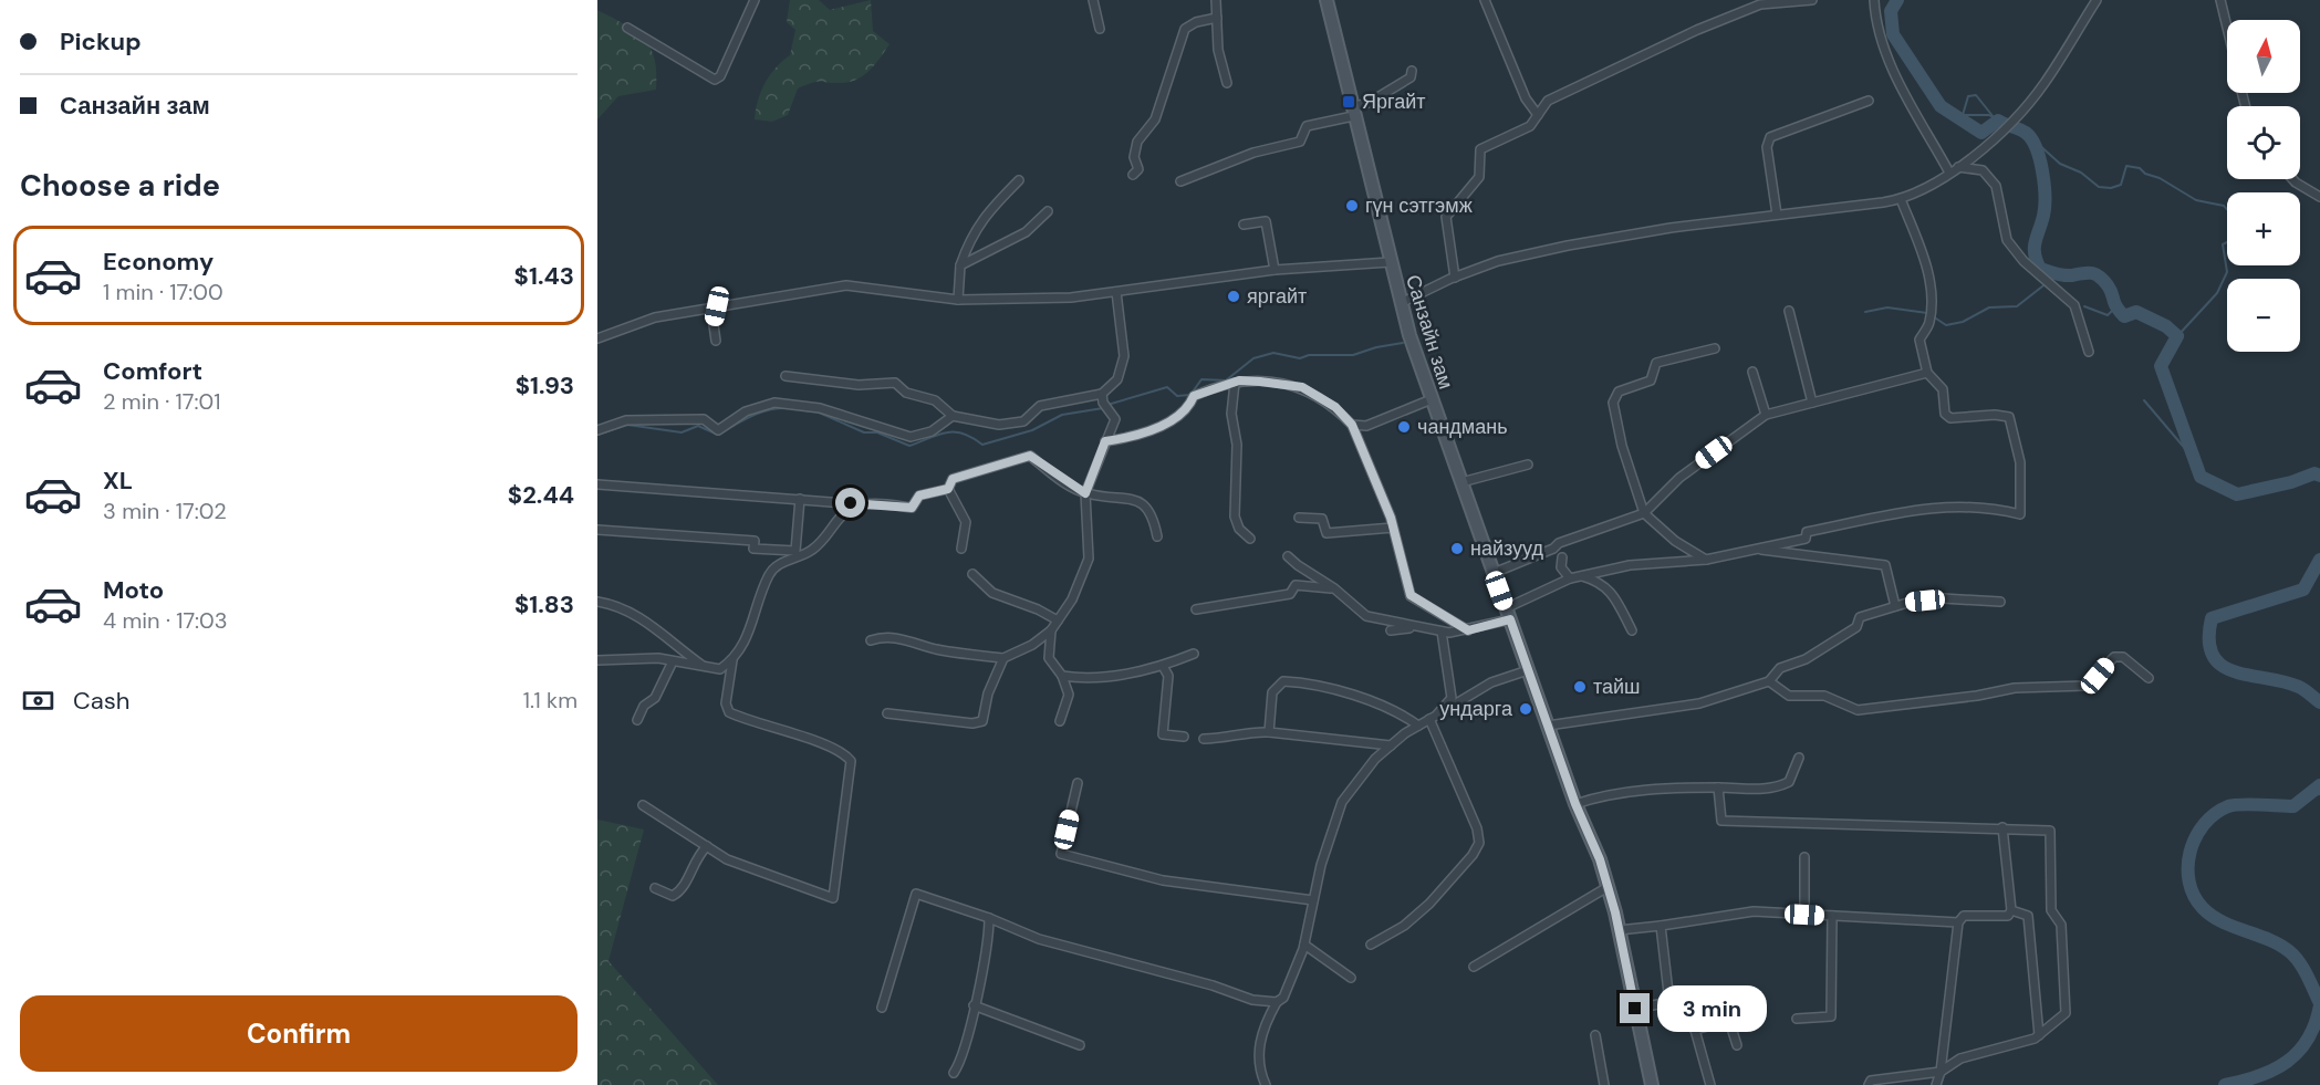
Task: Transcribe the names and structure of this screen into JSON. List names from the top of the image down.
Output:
{
  "streets": {
    "main road": ["Санзайн зам"]
  },
  "places": {
    "transit": ["Яргайт"],
    "other": [
      "гүн сэтгэмж",
      "яргайт",
      "чандмань",
      "найзууд",
      "тайш",
      "ундарга"
    ]
  },
  "north": "top",
  "page": {
    "banner": ["Pickup", "Санзайн зам"],
    "map_buttons": ["+", "−"],
    "heading": "Choose a ride",
    "list": [
      {
        "name": "Economy",
        "note": "1 min · 17:00",
        "value": "$1.43"
      },
      {
        "name": "Comfort",
        "note": "2 min · 17:01",
        "value": "$1.93"
      },
      {
        "name": "XL",
        "note": "3 min · 17:02",
        "value": "$2.44"
      },
      {
        "name": "Moto",
        "note": "4 min · 17:03",
        "value": "$1.83"
      }
    ],
    "pay": ["Cash", "1.1 km"],
    "buttons": "Confirm",
    "bubble": "3 min"
  }
}
